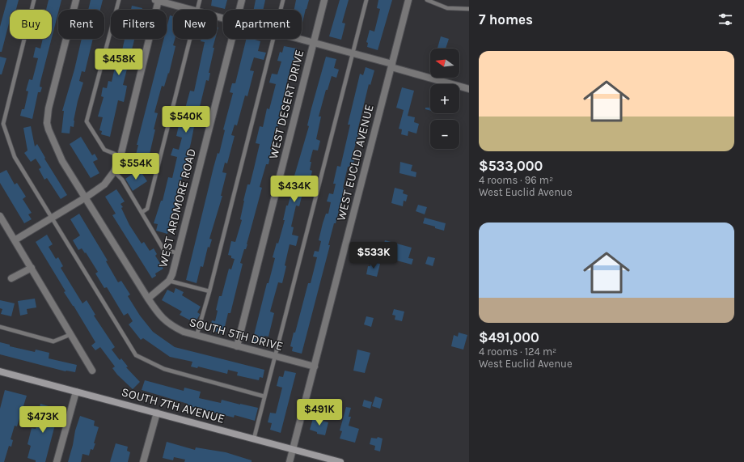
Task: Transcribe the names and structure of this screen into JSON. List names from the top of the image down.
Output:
{
  "streets": {
    "street": [
      "WEST DESERT DRIVE",
      "WEST EUCLID AVENUE",
      "WEST ARDMORE ROAD",
      "SOUTH 5TH DRIVE",
      "SOUTH 7TH AVENUE"
    ]
  },
  "crossings": [
    ["WEST DESERT DRIVE", "SOUTH 5TH DRIVE"],
    ["WEST EUCLID AVENUE", "SOUTH 5TH DRIVE"],
    ["WEST EUCLID AVENUE", "SOUTH 7TH AVENUE"],
    ["WEST ARDMORE ROAD", "SOUTH 5TH DRIVE"]
  ],
  "north": "left",
  "page": {
    "heading": "7 homes",
    "chip": [
      "Buy",
      "Rent",
      "Filters",
      "New",
      "Apartment"
    ],
    "list": [
      {
        "name": "$533,000",
        "note": "4 rooms · 96 m² · West Euclid Avenue"
      },
      {
        "name": "$491,000",
        "note": "4 rooms · 124 m² · West Euclid Avenue"
      }
    ],
    "map_buttons": ["+", "−"],
    "price": [
      "$458K",
      "$540K",
      "$554K",
      "$434K",
      "$533K",
      "$491K",
      "$473K"
    ]
  }
}
